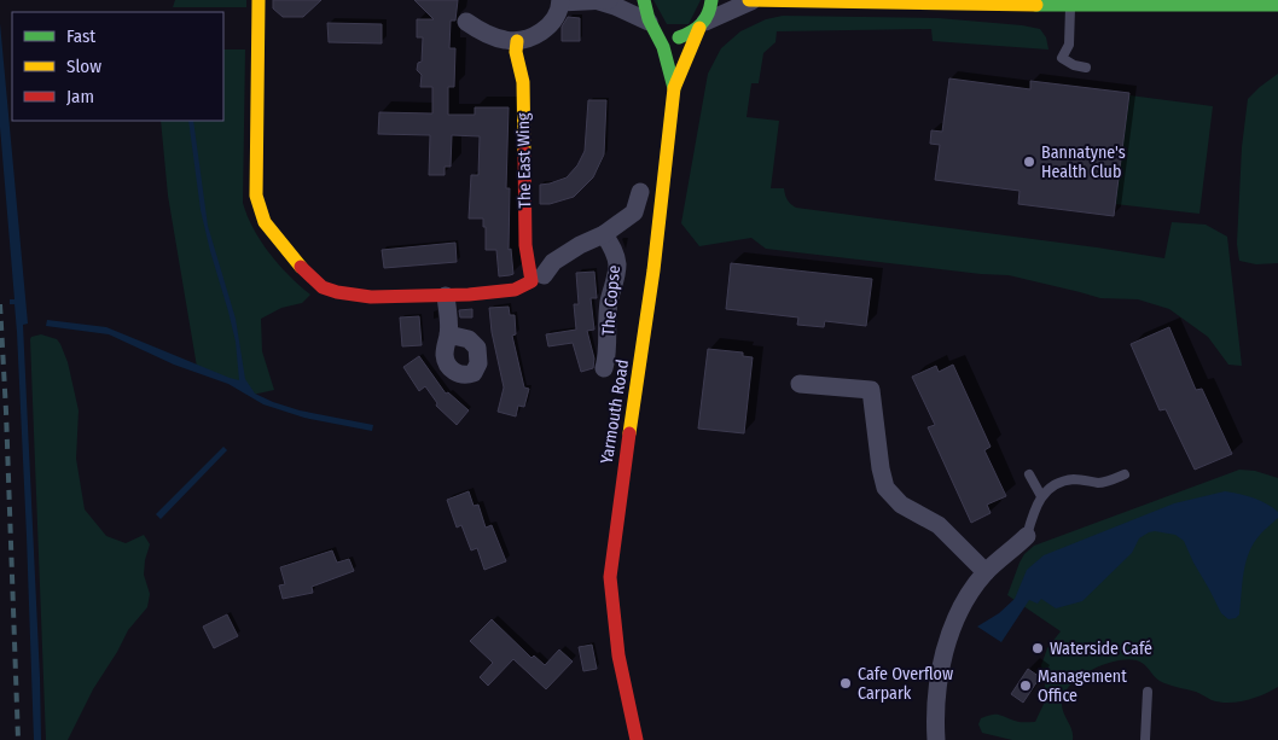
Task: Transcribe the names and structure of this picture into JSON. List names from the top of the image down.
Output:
{
  "streets": {
    "main road": ["The East Wing", "Yarmouth Road"],
    "street": ["The Copse"]
  },
  "places": [
    "Bannatyne's Health Club",
    "Waterside Café",
    "Cafe Overflow Carpark",
    "Management Office"
  ],
  "legend": ["Fast", "Slow", "Jam"]
}
